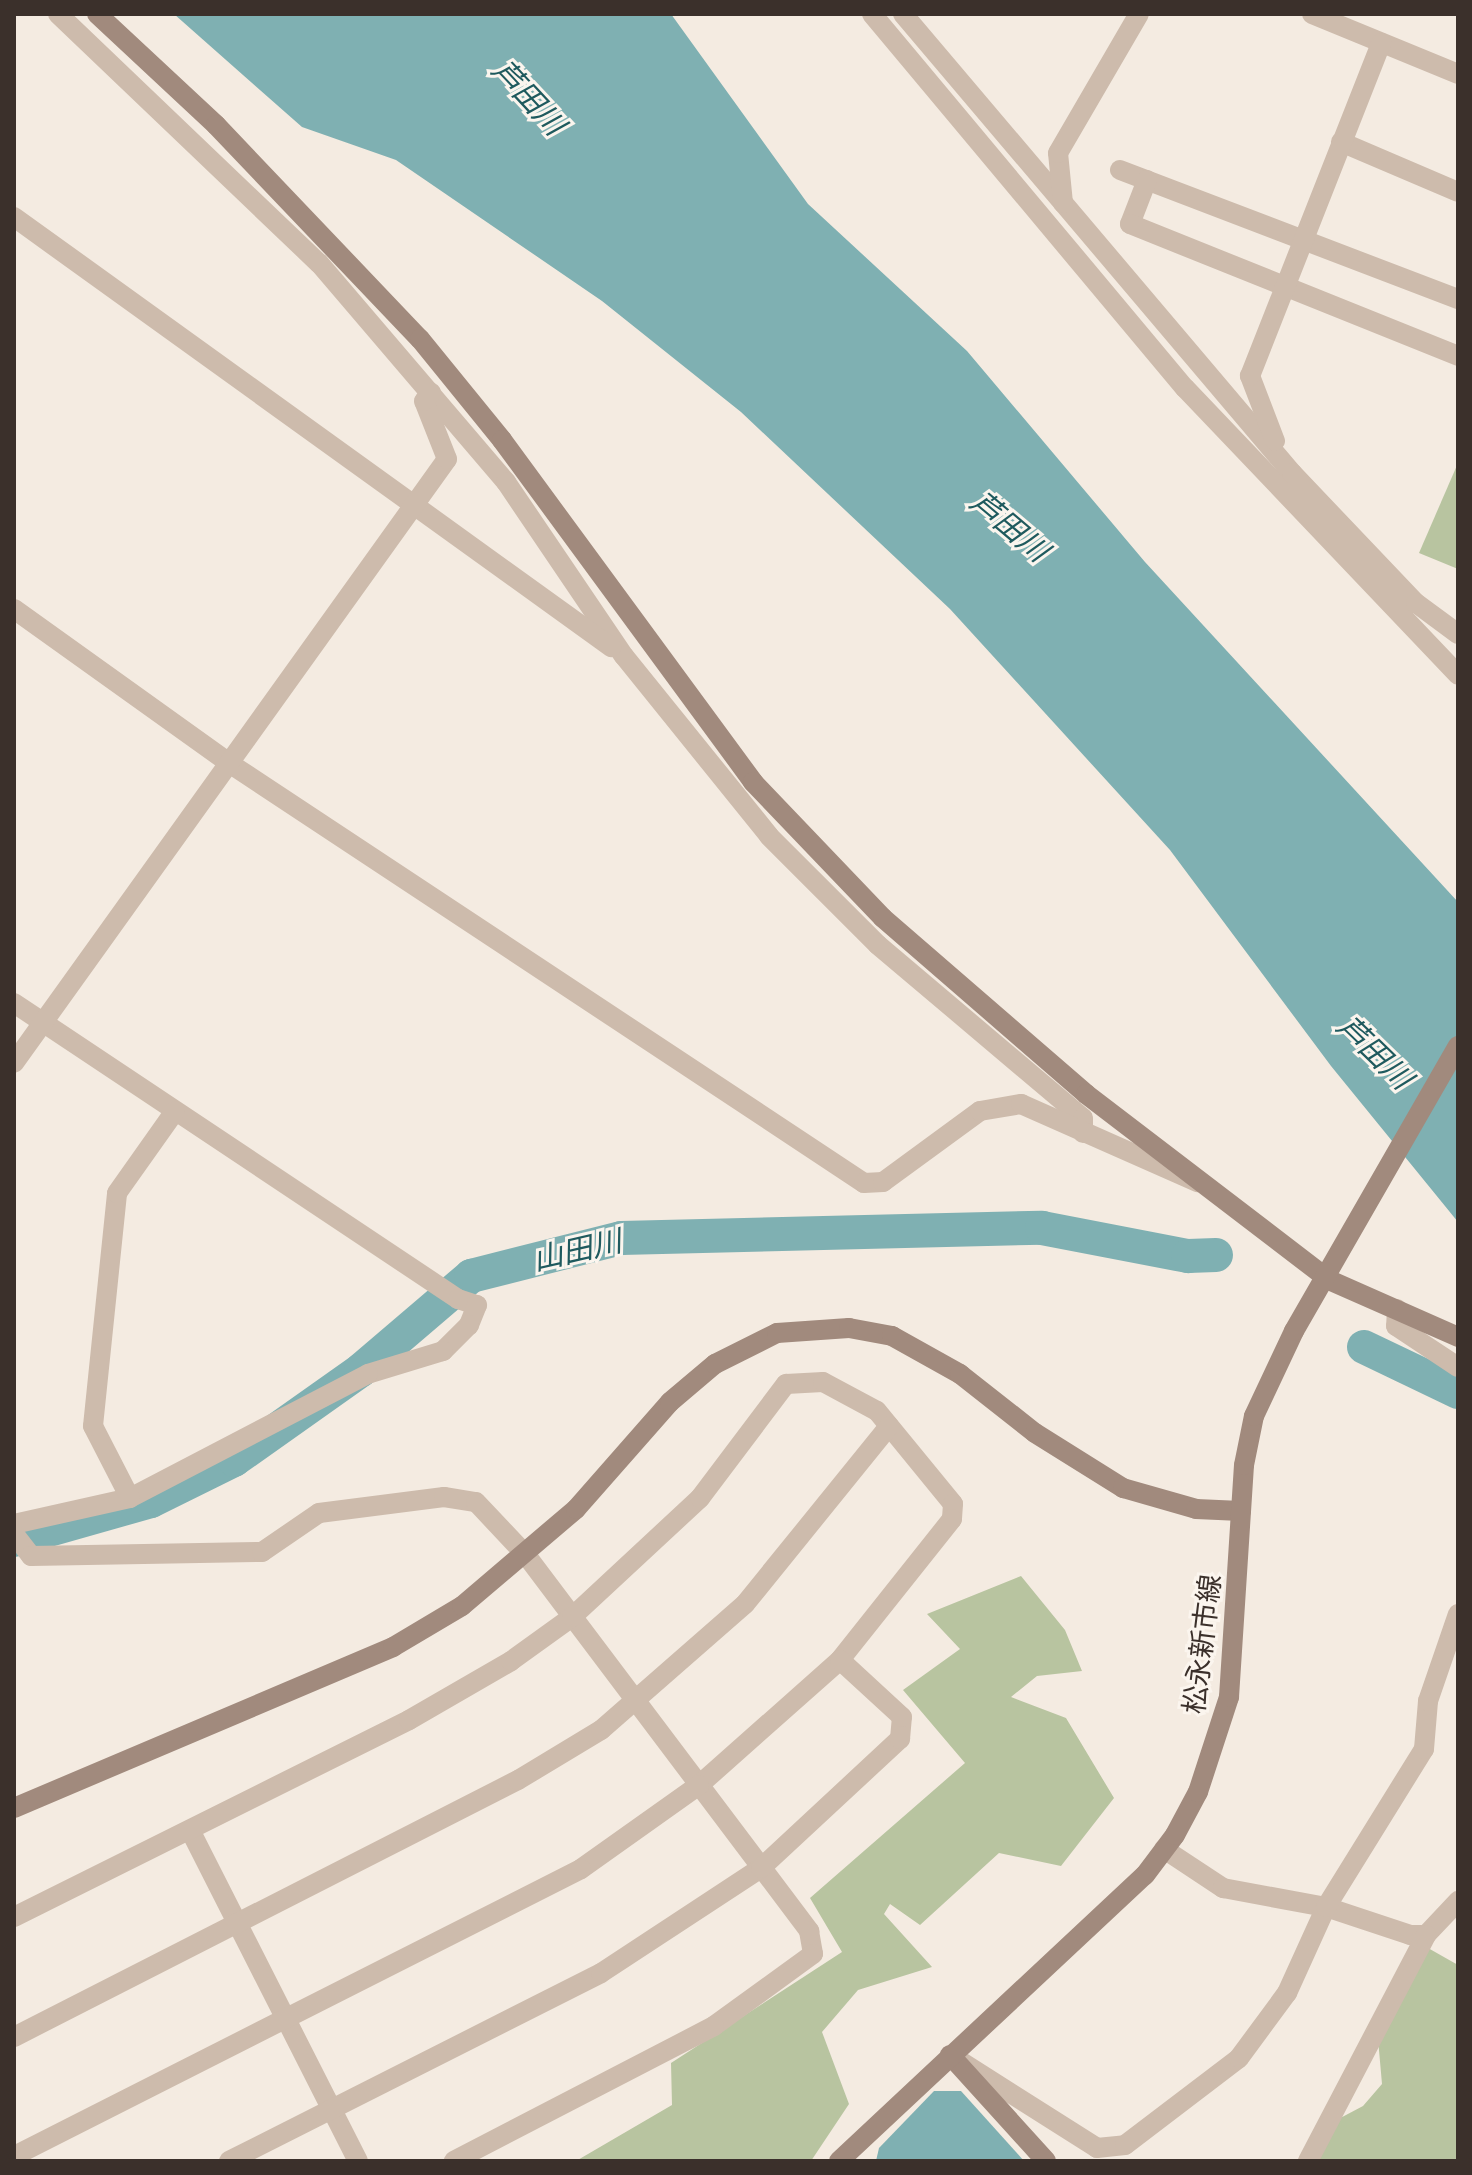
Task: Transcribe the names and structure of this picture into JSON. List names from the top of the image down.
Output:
{
  "streets": {
    "street": ["松永新市線"]
  },
  "water": ["芦田川", "山田川"]
}
